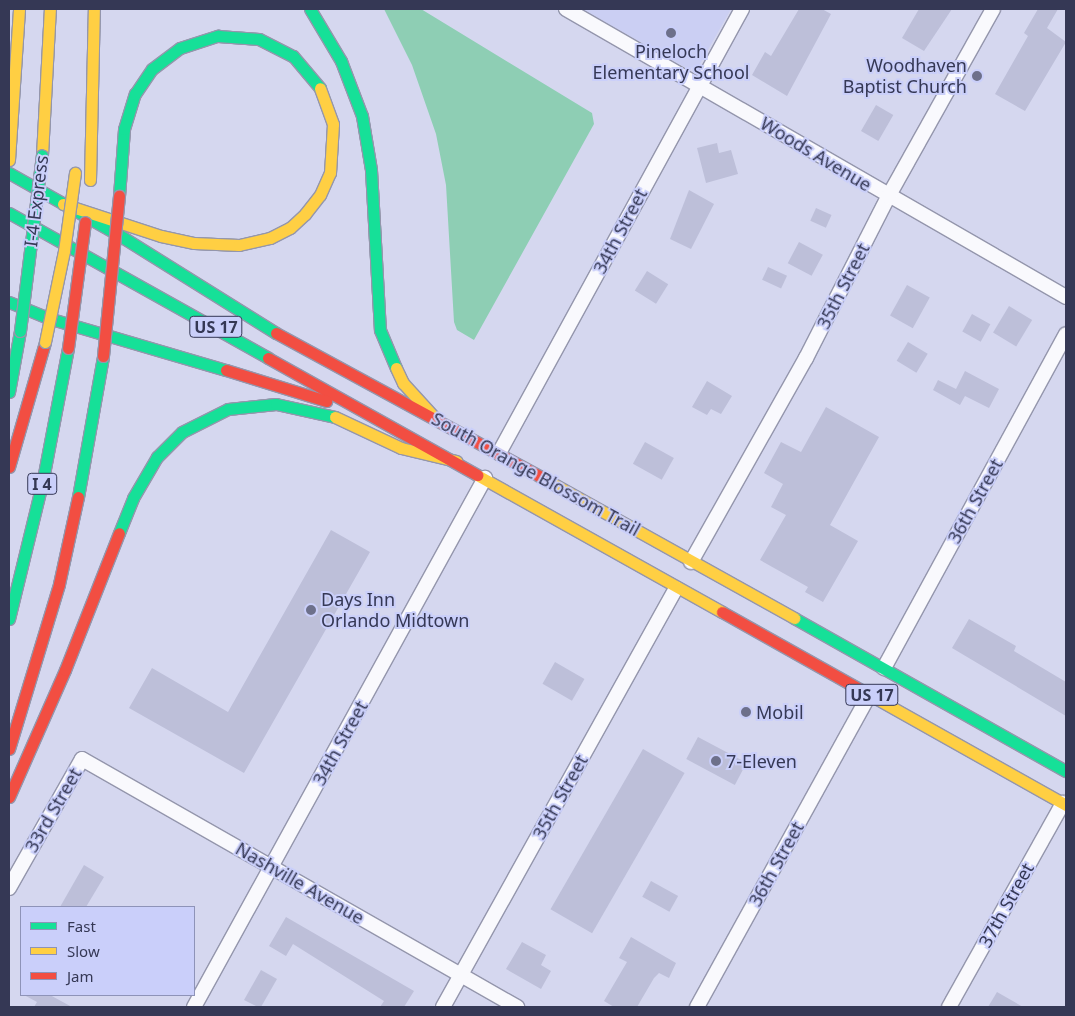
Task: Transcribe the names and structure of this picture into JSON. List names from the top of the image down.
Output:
{
  "streets": {
    "main road": [
      "I-4 Express",
      "US 17",
      "South Orange Blossom Trail",
      "I 4"
    ],
    "street": [
      "Woods Avenue",
      "34th Street",
      "35th Street",
      "36th Street",
      "33rd Street",
      "Nashville Avenue",
      "37th Street"
    ]
  },
  "crossings": [
    ["Woods Avenue", "34th Street"],
    ["Woods Avenue", "35th Street"],
    ["34th Street", "South Orange Blossom Trail"],
    ["34th Street", "Nashville Avenue"],
    ["35th Street", "South Orange Blossom Trail"],
    ["35th Street", "Nashville Avenue"],
    ["South Orange Blossom Trail", "36th Street"],
    ["South Orange Blossom Trail", "37th Street"],
    ["33rd Street", "Nashville Avenue"]
  ],
  "places": [
    "Pineloch Elementary School",
    "Woodhaven Baptist Church",
    "Days Inn Orlando Midtown",
    "Mobil",
    "7-Eleven"
  ],
  "legend": ["Fast", "Slow", "Jam"]
}
